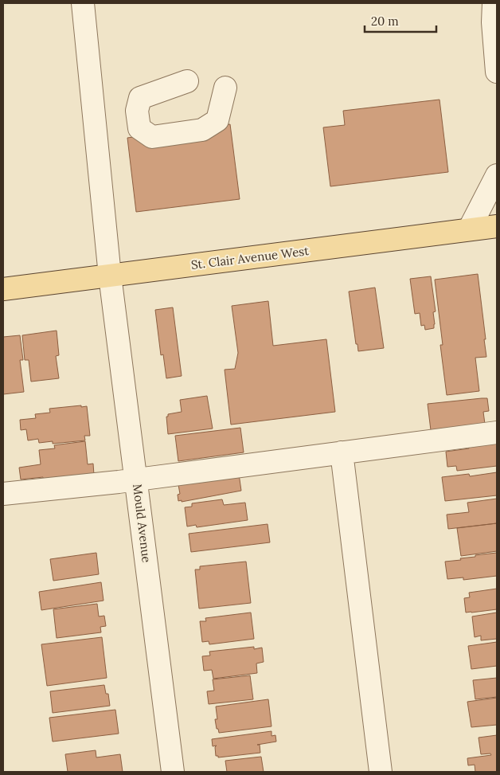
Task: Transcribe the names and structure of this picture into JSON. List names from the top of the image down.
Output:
{
  "streets": {
    "main road": ["St. Clair Avenue West"],
    "street": ["Mould Avenue"]
  },
  "crossings": [
    ["St. Clair Avenue West", "Mould Avenue"]
  ],
  "scale_bar": "20 m"
}
